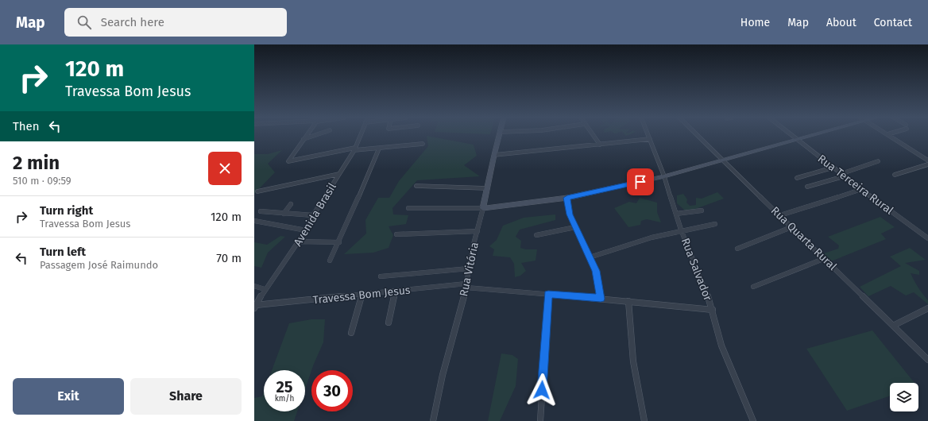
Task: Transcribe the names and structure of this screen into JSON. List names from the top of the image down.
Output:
{
  "streets": {
    "street": [
      "Rua Terceira Rural",
      "Avenida Brasil",
      "Rua Quarta Rural",
      "Rua Vitória",
      "Rua Salvador",
      "Travessa Bom Jesus"
    ]
  },
  "crossings": [
    ["Avenida Brasil", "Travessa Bom Jesus"],
    ["Rua Vitória", "Travessa Bom Jesus"],
    ["Rua Salvador", "Travessa Bom Jesus"]
  ],
  "page": {
    "header": "Map",
    "search": "Search here",
    "nav": [
      "Home",
      "Map",
      "About",
      "Contact"
    ],
    "turn": ["120 m", "Travessa Bom Jesus"],
    "then": "Then",
    "heading": ["2 min", "510 m · 09:59"],
    "list": [
      {
        "name": "Turn right",
        "note": "Travessa Bom Jesus",
        "value": "120 m"
      },
      {
        "name": "Turn left",
        "note": "Passagem José Raimundo",
        "value": "70 m"
      }
    ],
    "speed": "25 km/h",
    "limit": "30",
    "buttons": ["Exit", "Share"]
  }
}
